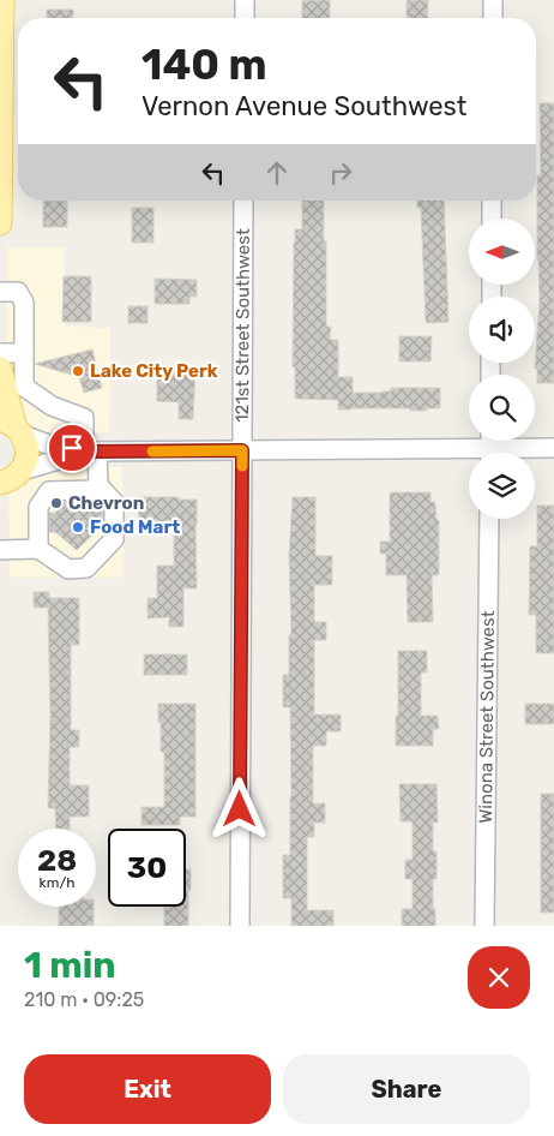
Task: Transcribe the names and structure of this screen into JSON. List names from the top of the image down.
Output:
{
  "streets": {
    "street": ["121st Street Southwest", "Winona Street Southwest"]
  },
  "places": ["Lake City Perk", "Chevron", "Food Mart"],
  "north": "left",
  "page": {
    "turn": ["140 m", "Vernon Avenue Southwest"],
    "speed": "28 km/h",
    "limit": "30",
    "heading": ["1 min", "210 m · 09:25"],
    "buttons": ["Exit", "Share"]
  }
}
